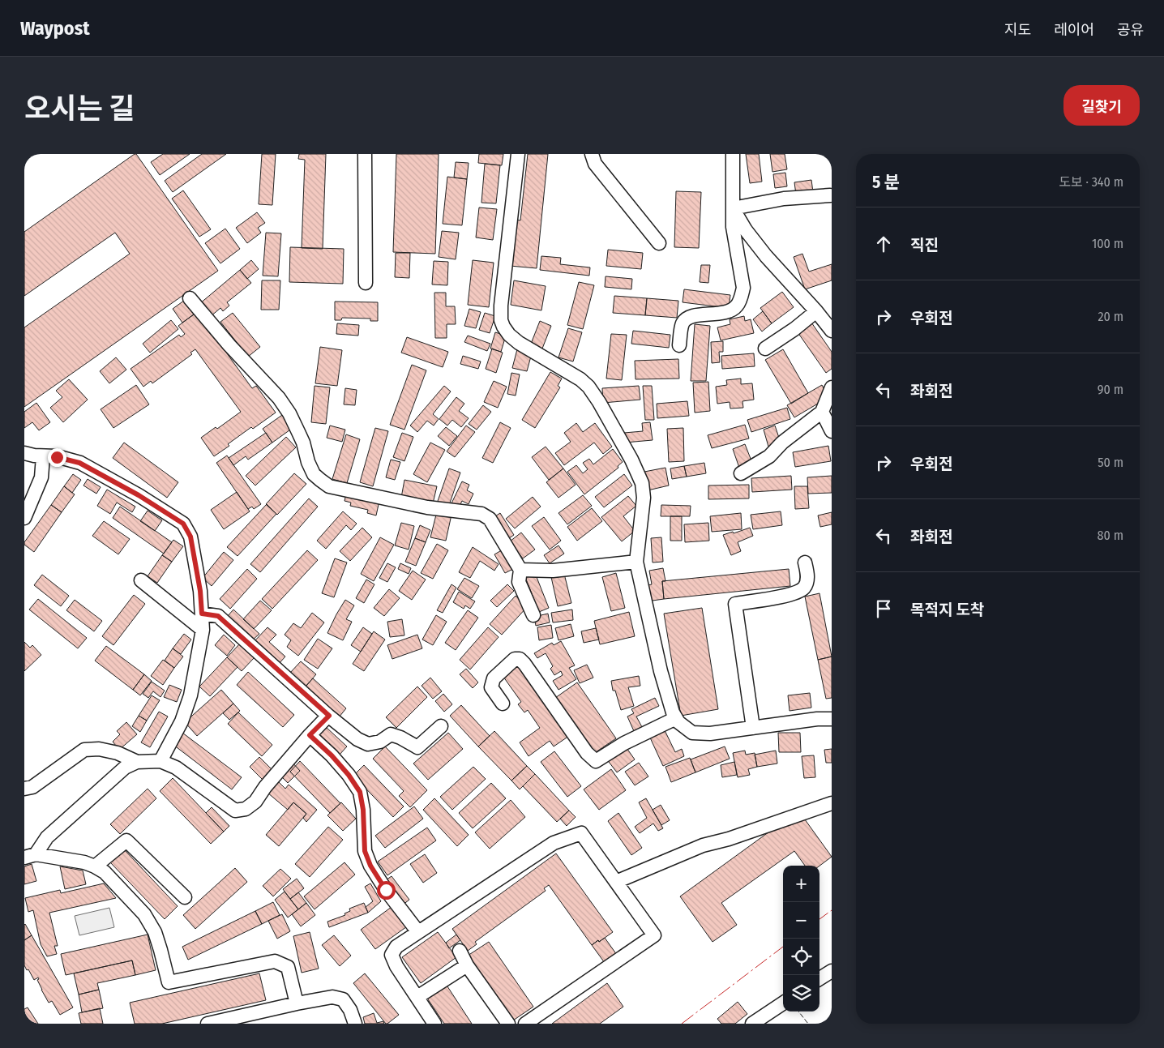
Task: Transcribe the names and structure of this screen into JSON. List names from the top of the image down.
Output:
{
  "page": {
    "header": "Waypost",
    "nav": ["지도", "레이어", "공유"],
    "title": "오시는 길",
    "buttons": "길찾기",
    "heading": ["5 분", "도보 · 340 m"],
    "list": [
      ["직진", "100 m"],
      ["우회전", "20 m"],
      ["좌회전", "90 m"],
      ["우회전", "50 m"],
      ["좌회전", "80 m"],
      "목적지 도착"
    ],
    "map_buttons": ["+", "−"]
  }
}
